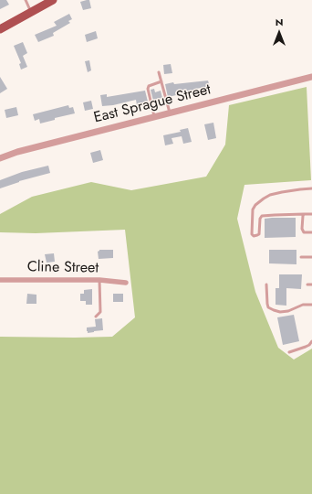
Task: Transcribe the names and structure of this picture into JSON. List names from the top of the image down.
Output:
{
  "streets": {
    "street": ["East Sprague Street", "Cline Street"]
  },
  "north": "top"
}
